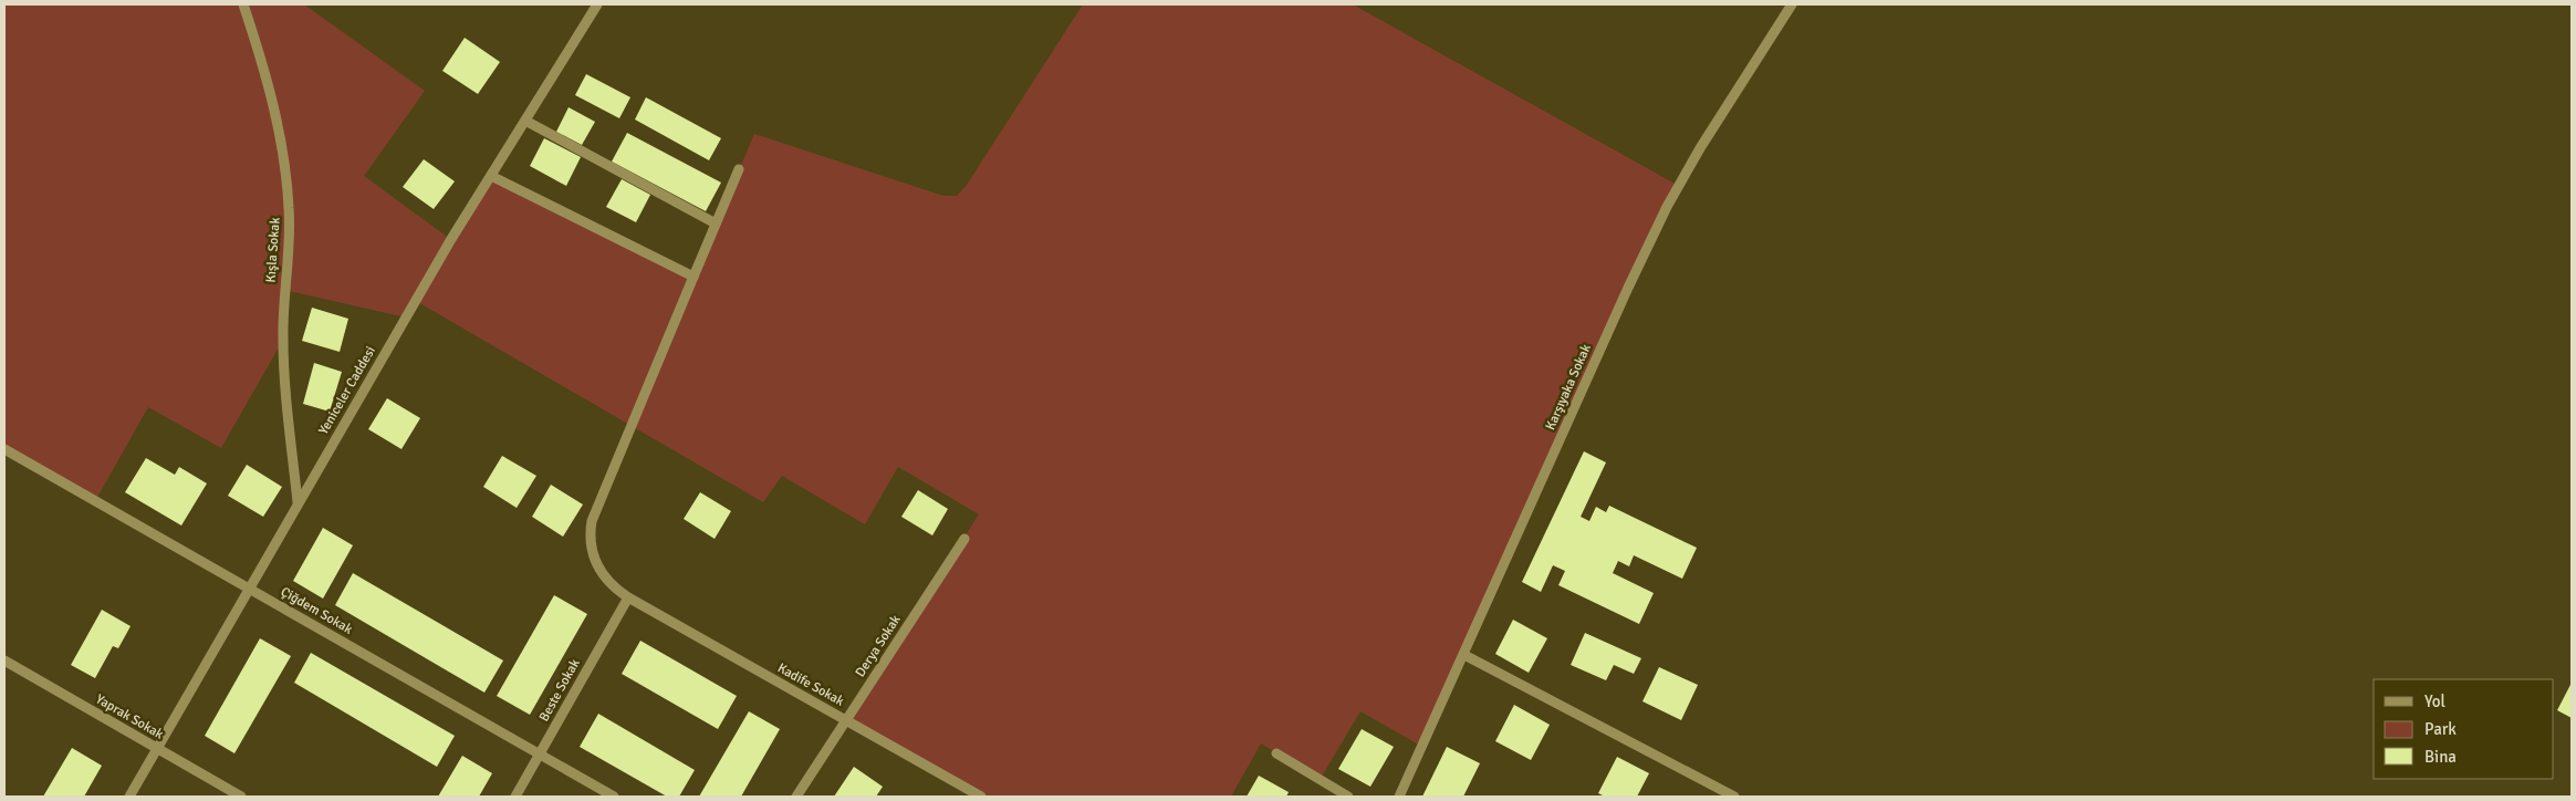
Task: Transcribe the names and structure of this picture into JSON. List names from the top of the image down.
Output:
{
  "streets": {
    "street": [
      "Kışla Sokak",
      "Karşıyaka Sokak",
      "Yeniceler Caddesi",
      "Çiğdem Sokak",
      "Derya Sokak",
      "Kadife Sokak",
      "Beste Sokak",
      "Yaprak Sokak"
    ]
  },
  "crossings": [
    ["Kışla Sokak", "Yeniceler Caddesi"],
    ["Yeniceler Caddesi", "Çiğdem Sokak"],
    ["Yeniceler Caddesi", "Yaprak Sokak"],
    ["Çiğdem Sokak", "Beste Sokak"],
    ["Derya Sokak", "Kadife Sokak"],
    ["Kadife Sokak", "Beste Sokak"]
  ],
  "legend": ["Yol", "Park", "Bina"]
}
